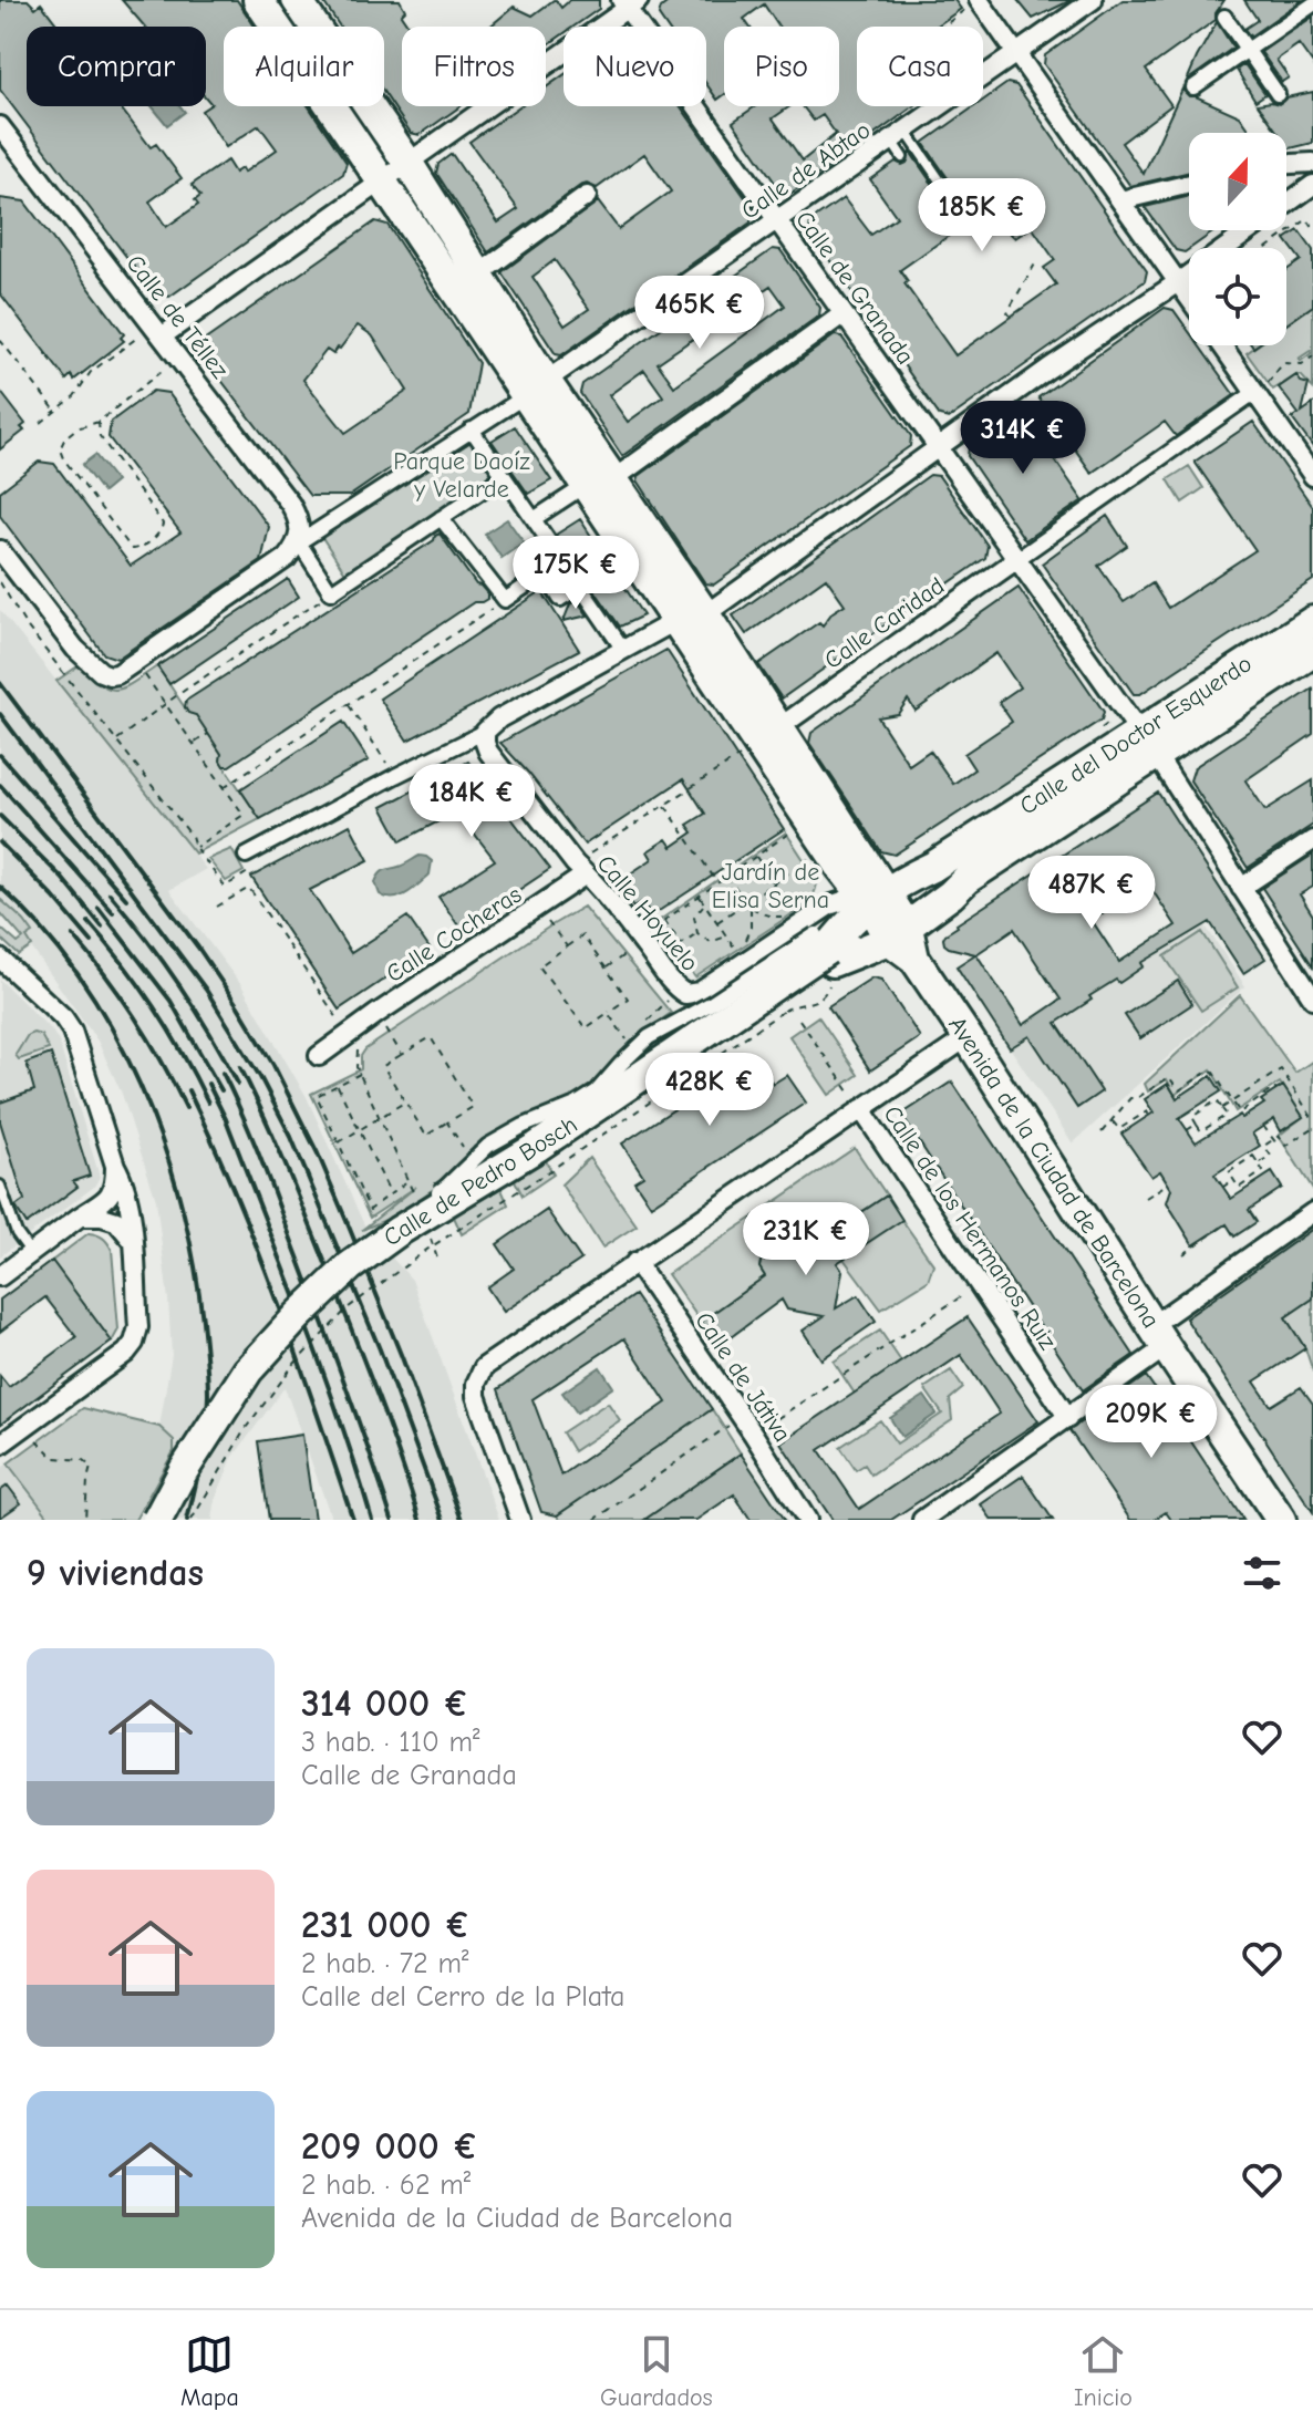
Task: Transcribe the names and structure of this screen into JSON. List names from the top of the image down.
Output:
{
  "streets": {
    "main road": ["Calle del Doctor Esquerdo", "Avenida de la Ciudad de Barcelona", "Calle de Pedro Bosch"],
    "street": [
      "Calle de Abtao",
      "Calle de Granada",
      "Calle de Téllez",
      "Calle Caridad",
      "Calle Hoyuelo",
      "Calle Cocheras",
      "Calle de los Hermanos Ruiz",
      "Calle de Játiva"
    ]
  },
  "crossings": [
    ["Calle de Abtao", "Calle de Granada"],
    ["Calle de Abtao", "Avenida de la Ciudad de Barcelona"],
    ["Calle de Granada", "Calle Caridad"],
    ["Calle de Granada", "Calle del Doctor Esquerdo"],
    ["Calle Caridad", "Avenida de la Ciudad de Barcelona"],
    ["Calle del Doctor Esquerdo", "Avenida de la Ciudad de Barcelona"],
    ["Calle del Doctor Esquerdo", "Calle de Pedro Bosch"],
    ["Calle Hoyuelo", "Calle Cocheras"],
    ["Avenida de la Ciudad de Barcelona", "Calle de Pedro Bosch"]
  ],
  "parks": ["Parque Daoíz y Velarde", "Jardín de Elisa Serna"],
  "north": "top",
  "page": {
    "chip": [
      "Comprar",
      "Alquilar",
      "Filtros",
      "Nuevo",
      "Piso",
      "Casa"
    ],
    "price": [
      "185K €",
      "465K €",
      "314K €",
      "175K €",
      "184K €",
      "487K €",
      "428K €",
      "231K €",
      "209K €"
    ],
    "heading": "9 viviendas",
    "list": [
      {
        "name": "314 000 €",
        "note": "3 hab. · 110 m² · Calle de Granada"
      },
      {
        "name": "231 000 €",
        "note": "2 hab. · 72 m² · Calle del Cerro de la Plata"
      },
      {
        "name": "209 000 €",
        "note": "2 hab. · 62 m² · Avenida de la Ciudad de Barcelona"
      }
    ],
    "tabs": ["Mapa", "Guardados", "Inicio"]
  }
}
